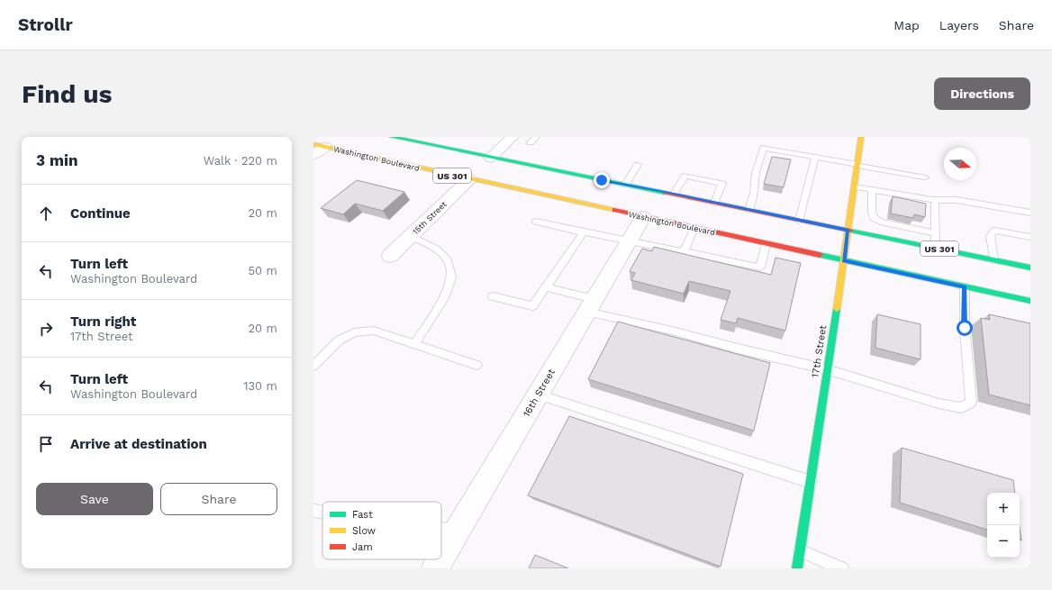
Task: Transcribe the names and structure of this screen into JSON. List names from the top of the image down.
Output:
{
  "streets": {
    "main road": ["Washington Boulevard", "US 301", "17th Street"],
    "street": ["15th Street", "16th Street"]
  },
  "crossings": [
    ["Washington Boulevard", "15th Street"],
    ["Washington Boulevard", "17th Street"],
    ["Washington Boulevard", "16th Street"],
    ["US 301", "17th Street"]
  ],
  "legend": ["Fast", "Slow", "Jam"],
  "north": "right",
  "page": {
    "header": "Strollr",
    "nav": ["Map", "Layers", "Share"],
    "buttons": [
      "Directions",
      ["Save", "Share"]
    ],
    "title": "Find us",
    "heading": ["3 min", "Walk · 220 m"],
    "list": [
      ["Continue", "20 m"],
      ["Turn left", "Washington Boulevard", "50 m"],
      ["Turn right", "17th Street", "20 m"],
      ["Turn left", "Washington Boulevard", "130 m"],
      "Arrive at destination"
    ],
    "map_buttons": ["+", "−"]
  }
}
